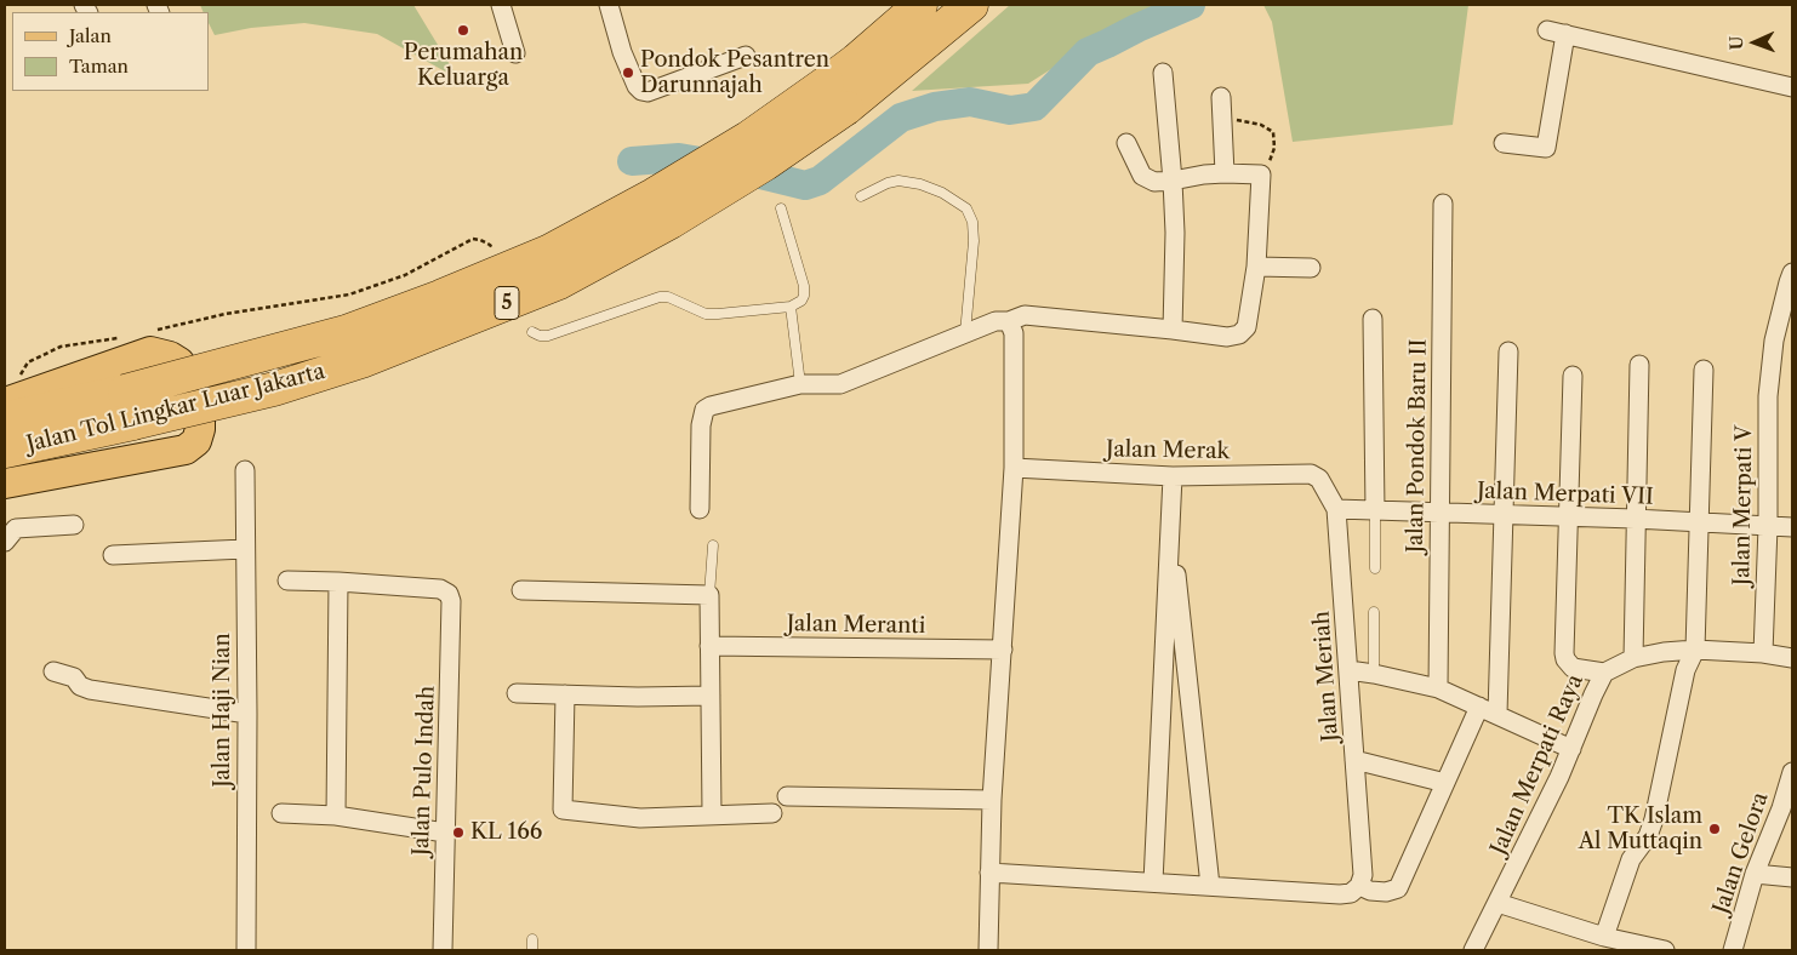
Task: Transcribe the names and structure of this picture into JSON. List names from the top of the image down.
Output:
{
  "streets": {
    "highway": ["5", "Jalan Tol Lingkar Luar Jakarta"],
    "street": [
      "Jalan Pondok Baru II",
      "Jalan Merak",
      "Jalan Merpati VII",
      "Jalan Merpati V",
      "Jalan Meranti",
      "Jalan Meriah",
      "Jalan Haji Nian",
      "Jalan Merpati Raya",
      "Jalan Pulo Indah",
      "Jalan Gelora"
    ]
  },
  "crossings": [
    ["Jalan Pondok Baru II", "Jalan Merpati VII"],
    ["Jalan Merak", "Jalan Meriah"],
    ["Jalan Merpati VII", "Jalan Merpati V"],
    ["Jalan Merpati VII", "Jalan Meriah"],
    ["Jalan Merpati V", "Jalan Merpati Raya"]
  ],
  "places": [
    "Perumahan Keluarga",
    "Pondok Pesantren Darunnajah",
    "TK Islam Al Muttaqin",
    "KL 166"
  ],
  "legend": ["Jalan", "Taman"],
  "north": "left"
}
